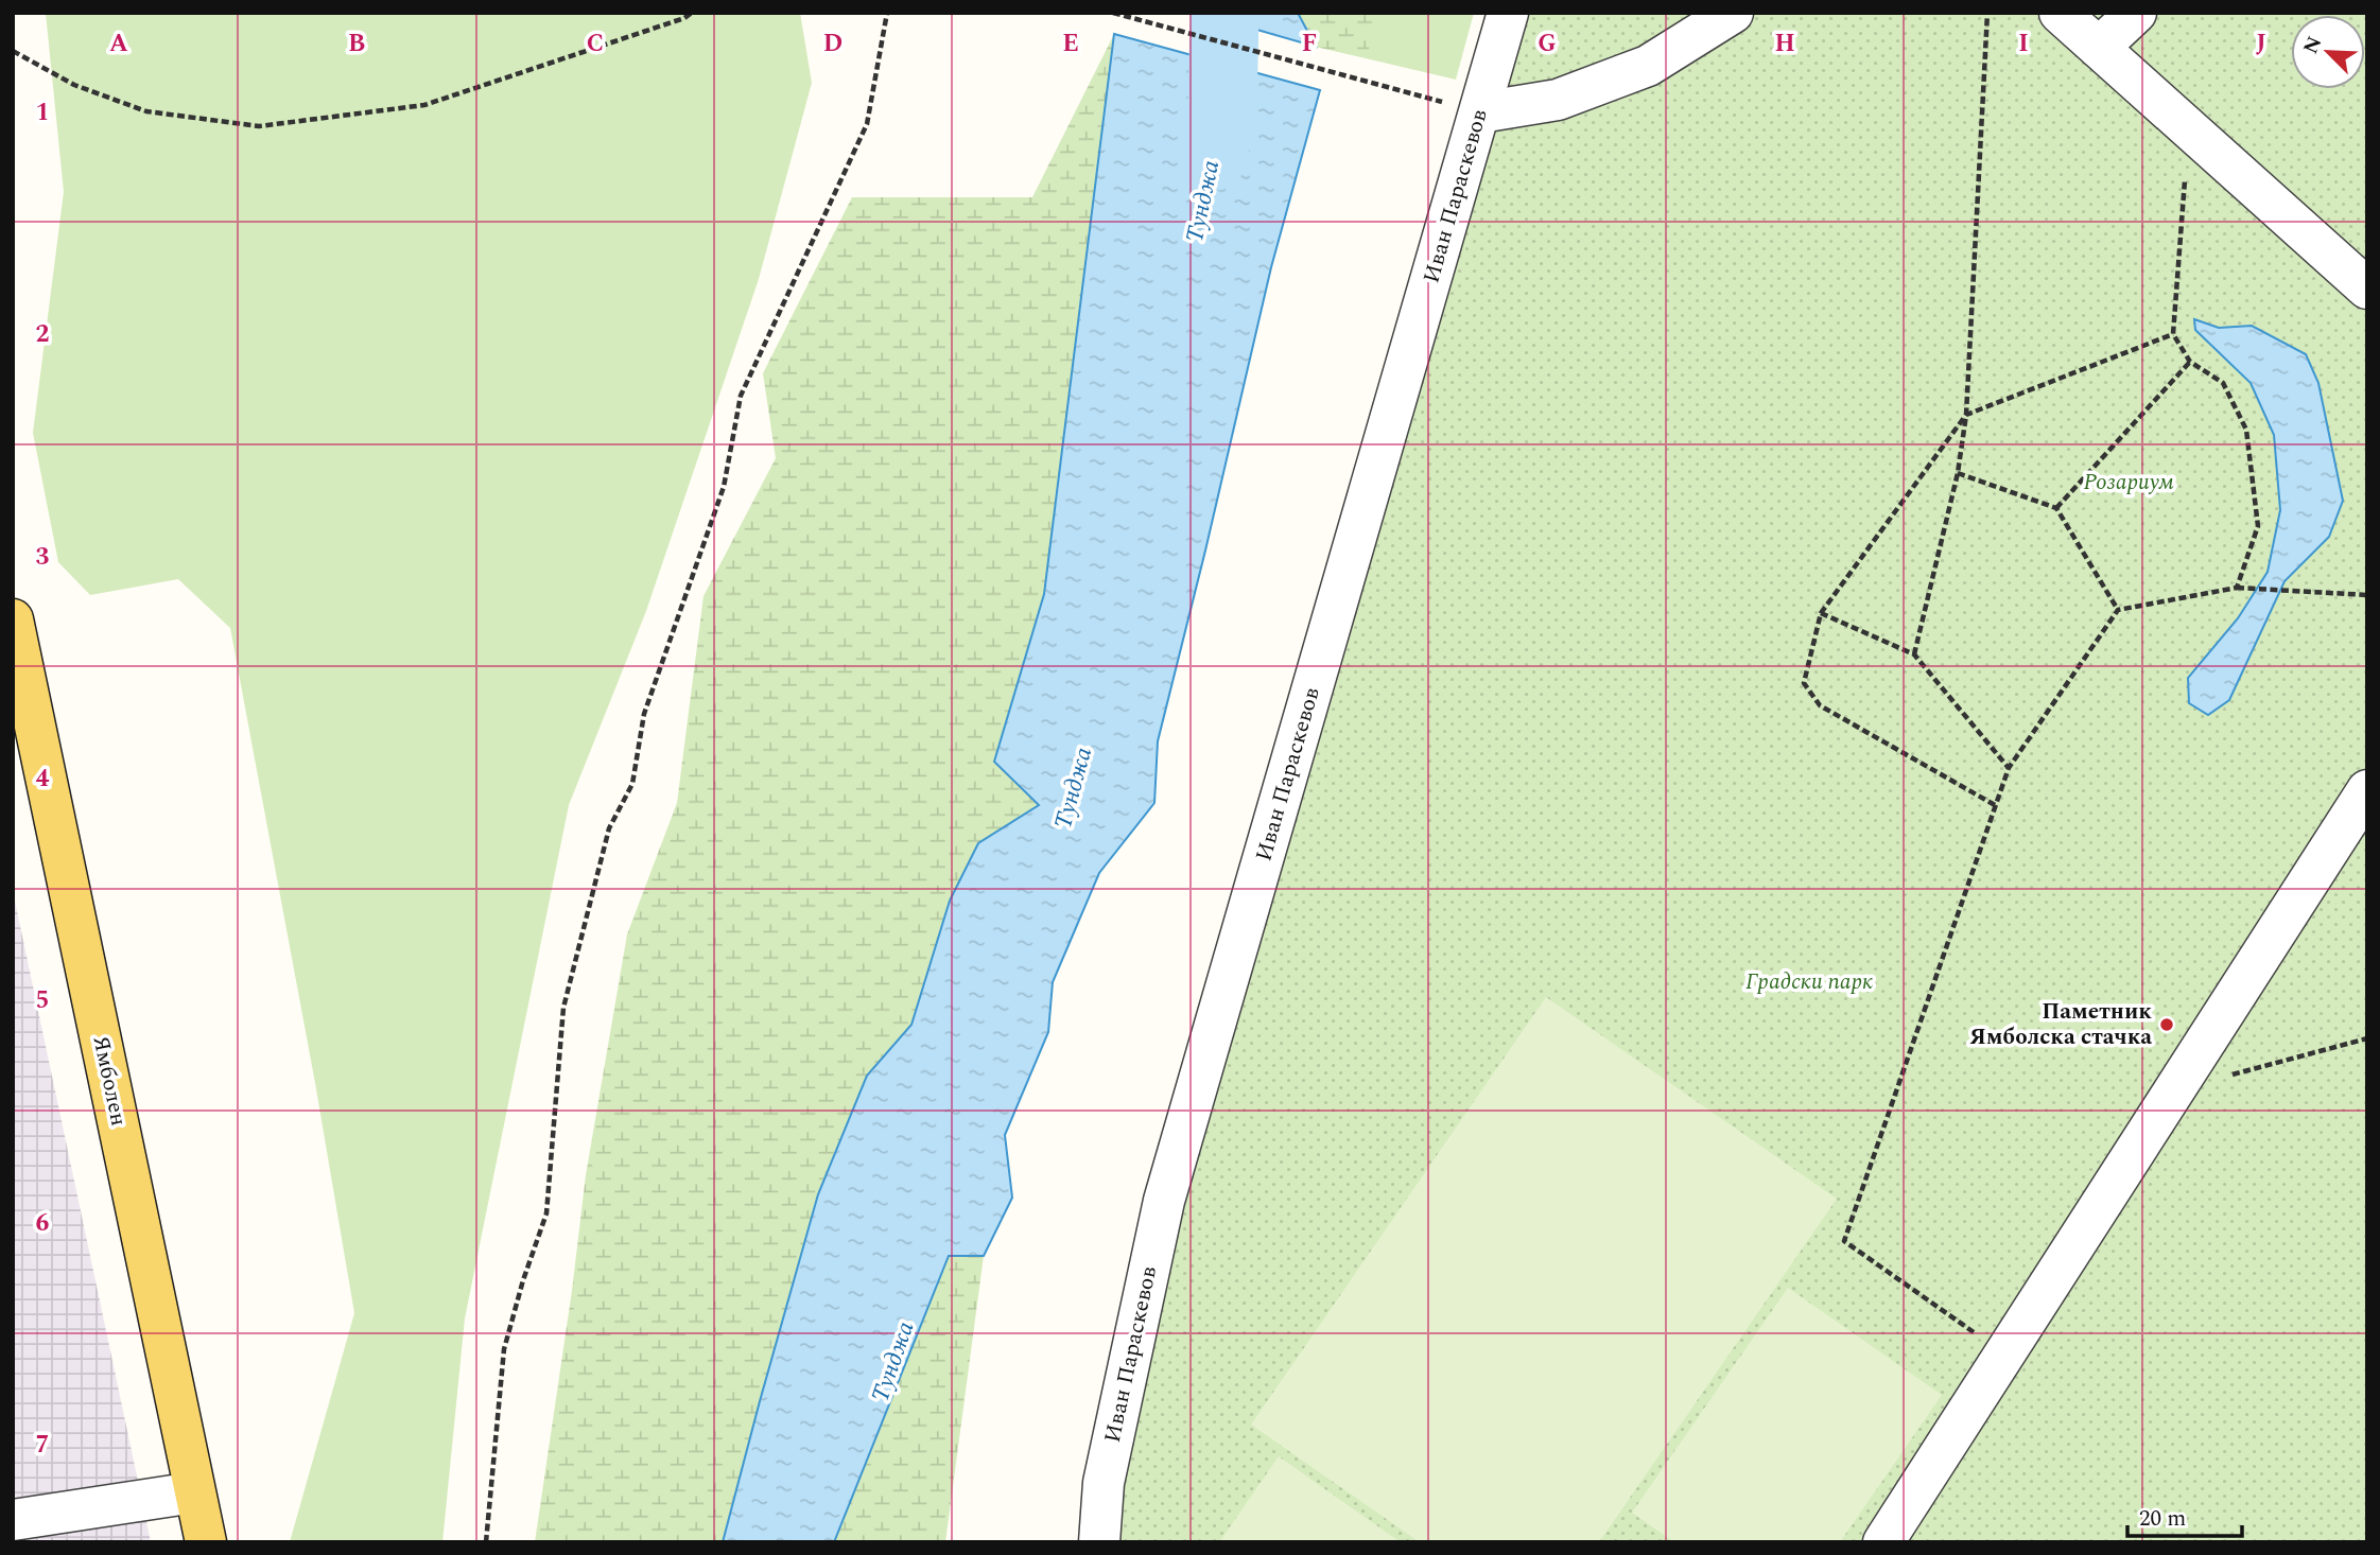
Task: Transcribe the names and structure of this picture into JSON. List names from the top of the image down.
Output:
{
  "streets": {
    "main road": ["Ямболен"],
    "street": ["Иван Параскевов"]
  },
  "water": ["Тунджа"],
  "parks": ["Розариум", "Градски парк"],
  "places": ["Паметник Ямболска стачка"],
  "scale_bar": "20 m",
  "north": "top left",
  "grid": {
    "columns": [
      "A",
      "B",
      "C",
      "D",
      "E",
      "F",
      "G",
      "H",
      "I",
      "J"
    ],
    "rows": [
      "1",
      "2",
      "3",
      "4",
      "5",
      "6",
      "7"
    ]
  }
}
